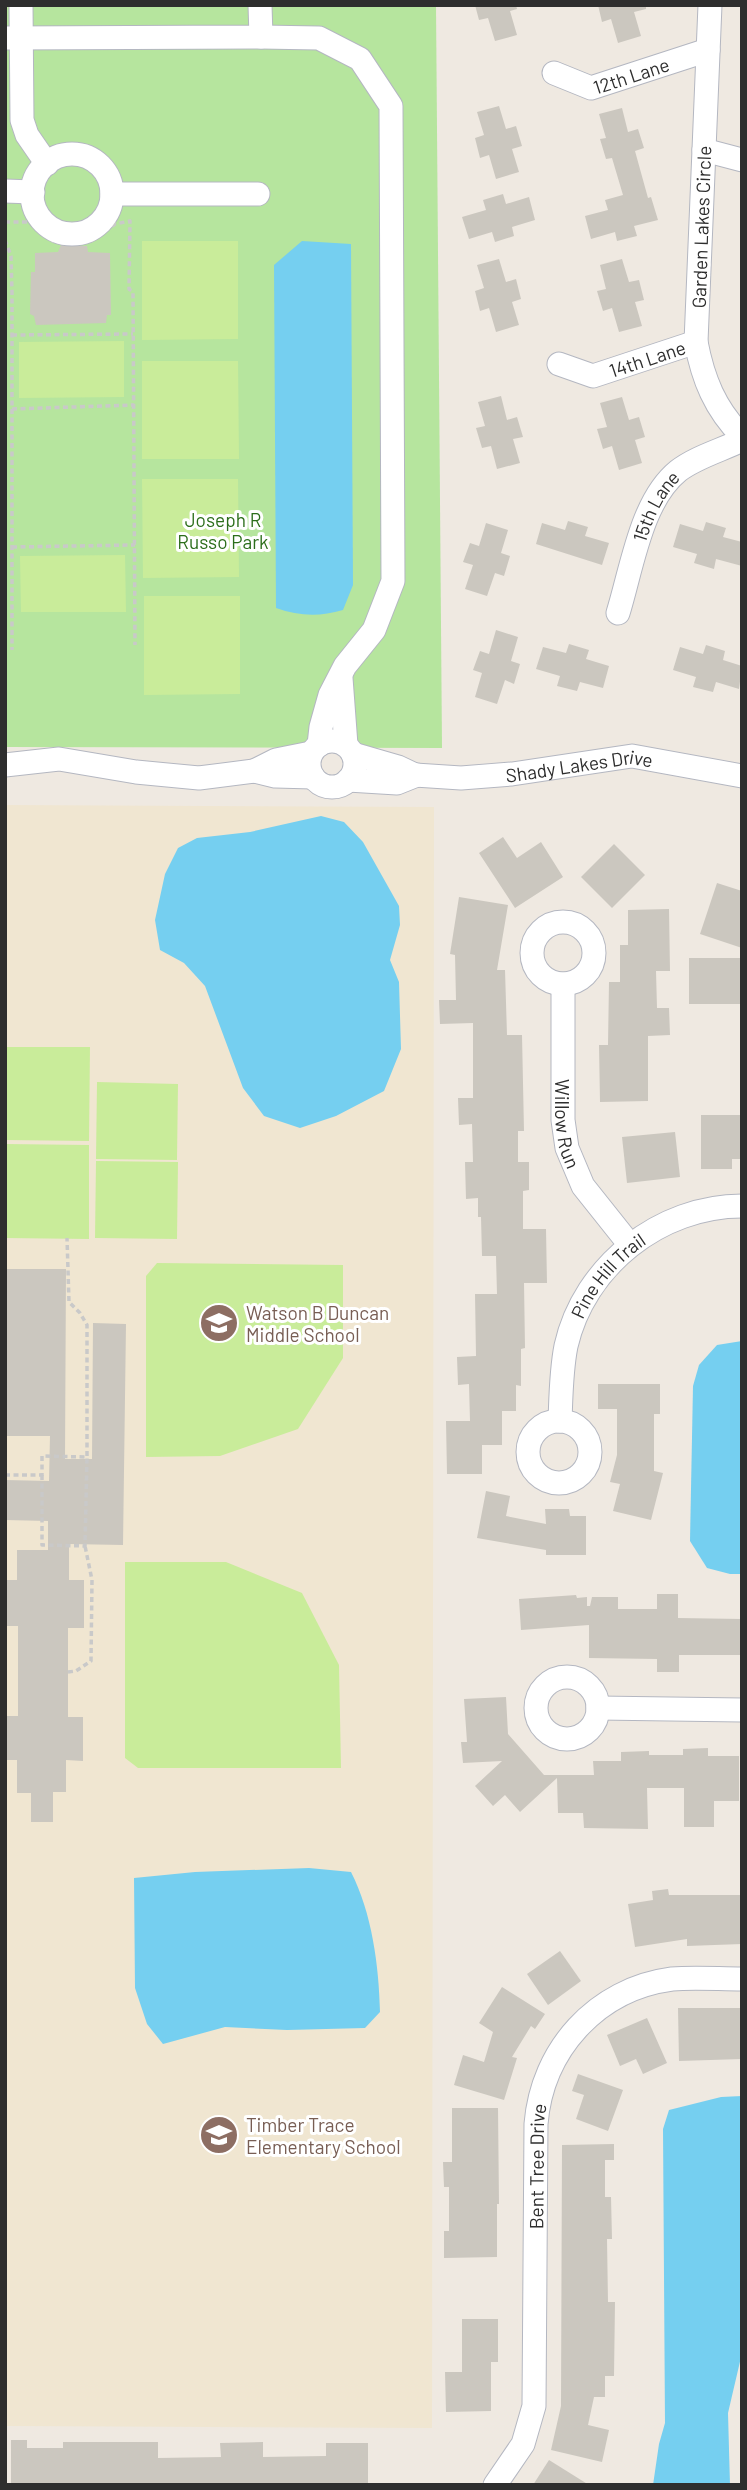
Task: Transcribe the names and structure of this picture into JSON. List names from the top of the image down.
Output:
{
  "streets": {
    "street": [
      "12th Lane",
      "Garden Lakes Circle",
      "14th Lane",
      "15th Lane",
      "Shady Lakes Drive",
      "Willow Run",
      "Pine Hill Trail",
      "Bent Tree Drive"
    ]
  },
  "crossings": [
    ["12th Lane", "Garden Lakes Circle"],
    ["Garden Lakes Circle", "14th Lane"],
    ["Garden Lakes Circle", "15th Lane"],
    ["Willow Run", "Pine Hill Trail"]
  ],
  "parks": ["Joseph R Russo Park"],
  "places": {
    "school or university": ["Watson B Duncan Middle School", "Timber Trace Elementary School"]
  }
}
